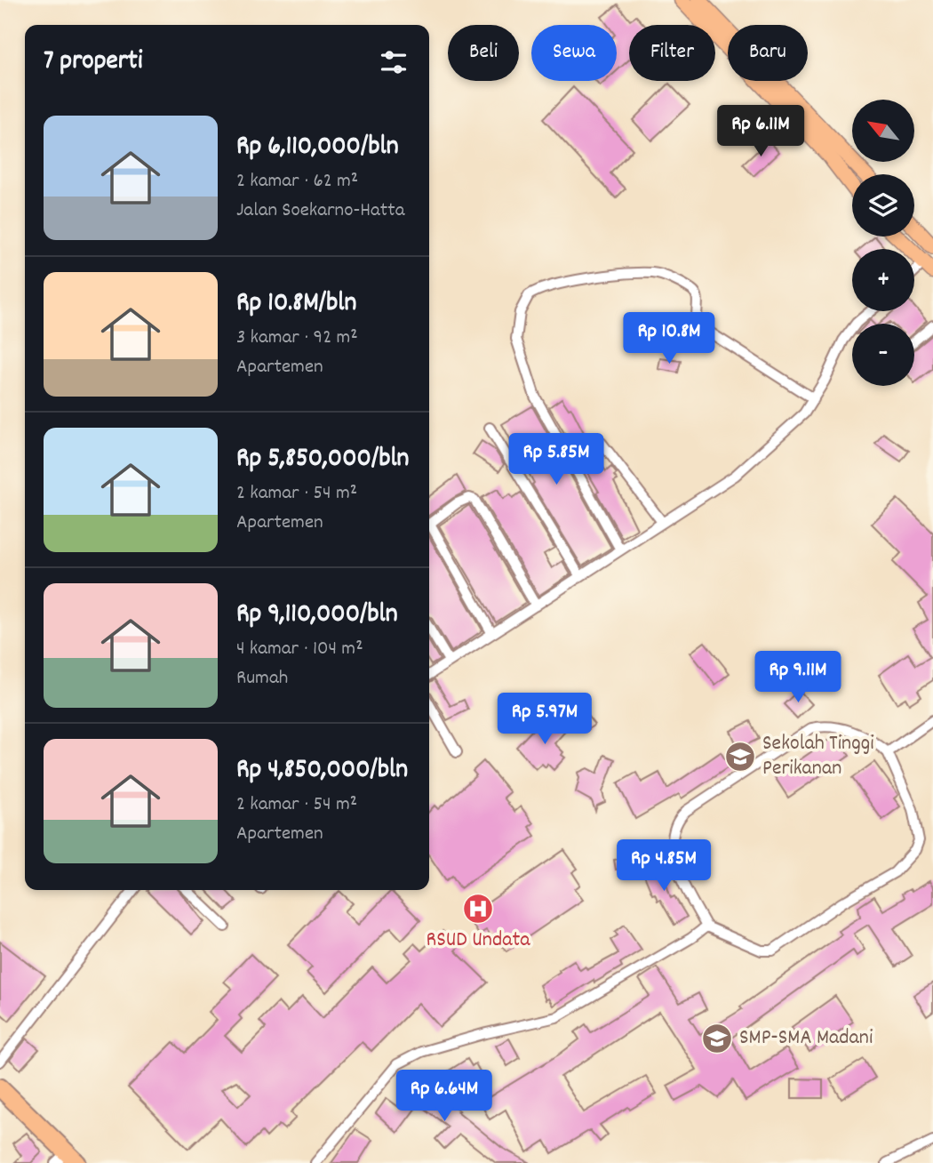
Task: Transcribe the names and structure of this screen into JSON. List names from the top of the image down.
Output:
{
  "places": {
    "school or university": ["Sekolah Tinggi Perikanan", "SMP-SMA Madani"],
    "hospital": ["RSUD Undata"]
  },
  "north": "top left",
  "page": {
    "chip": [
      "Beli",
      "Sewa",
      "Filter",
      "Baru"
    ],
    "heading": "7 properti",
    "map_buttons": ["+", "−"],
    "list": [
      {
        "name": "Rp 6,110,000/bln",
        "note": "2 kamar · 62 m² · Jalan Soekarno-Hatta"
      },
      {
        "name": "Rp 10.8M/bln",
        "note": "3 kamar · 92 m² · Apartemen"
      },
      {
        "name": "Rp 5,850,000/bln",
        "note": "2 kamar · 54 m² · Apartemen"
      },
      {
        "name": "Rp 9,110,000/bln",
        "note": "4 kamar · 104 m² · Rumah"
      },
      {
        "name": "Rp 4,850,000/bln",
        "note": "2 kamar · 54 m² · Apartemen"
      }
    ],
    "price": [
      "Rp 6.11M",
      "Rp 10.8M",
      "Rp 5.85M",
      "Rp 9.11M",
      "Rp 5.97M",
      "Rp 4.85M",
      "Rp 6.64M"
    ]
  }
}
